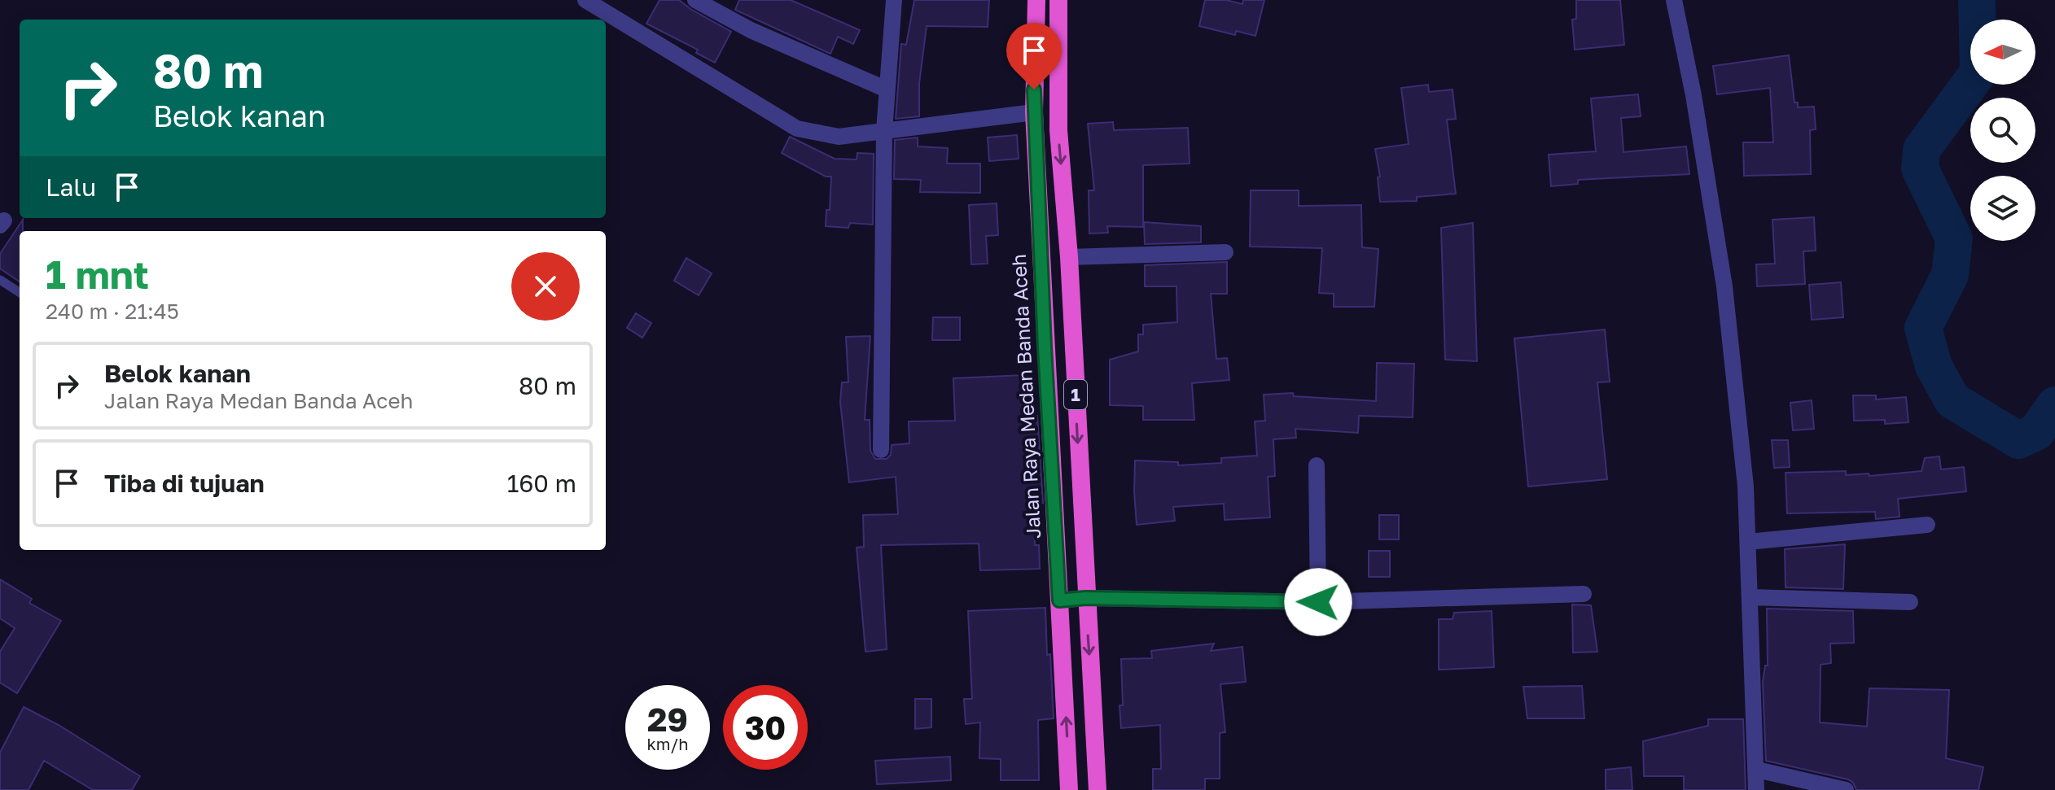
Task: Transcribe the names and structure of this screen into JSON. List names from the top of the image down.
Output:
{
  "streets": {
    "highway": ["1", "Jalan Raya Medan Banda Aceh"]
  },
  "north": "left",
  "page": {
    "turn": ["80 m", "Belok kanan"],
    "then": "Lalu",
    "heading": ["1 mnt", "240 m · 21:45"],
    "list": [
      {
        "name": "Belok kanan",
        "note": "Jalan Raya Medan Banda Aceh",
        "value": "80 m"
      },
      {
        "name": "Tiba di tujuan",
        "value": "160 m"
      }
    ],
    "speed": "29 km/h",
    "limit": "30"
  }
}
